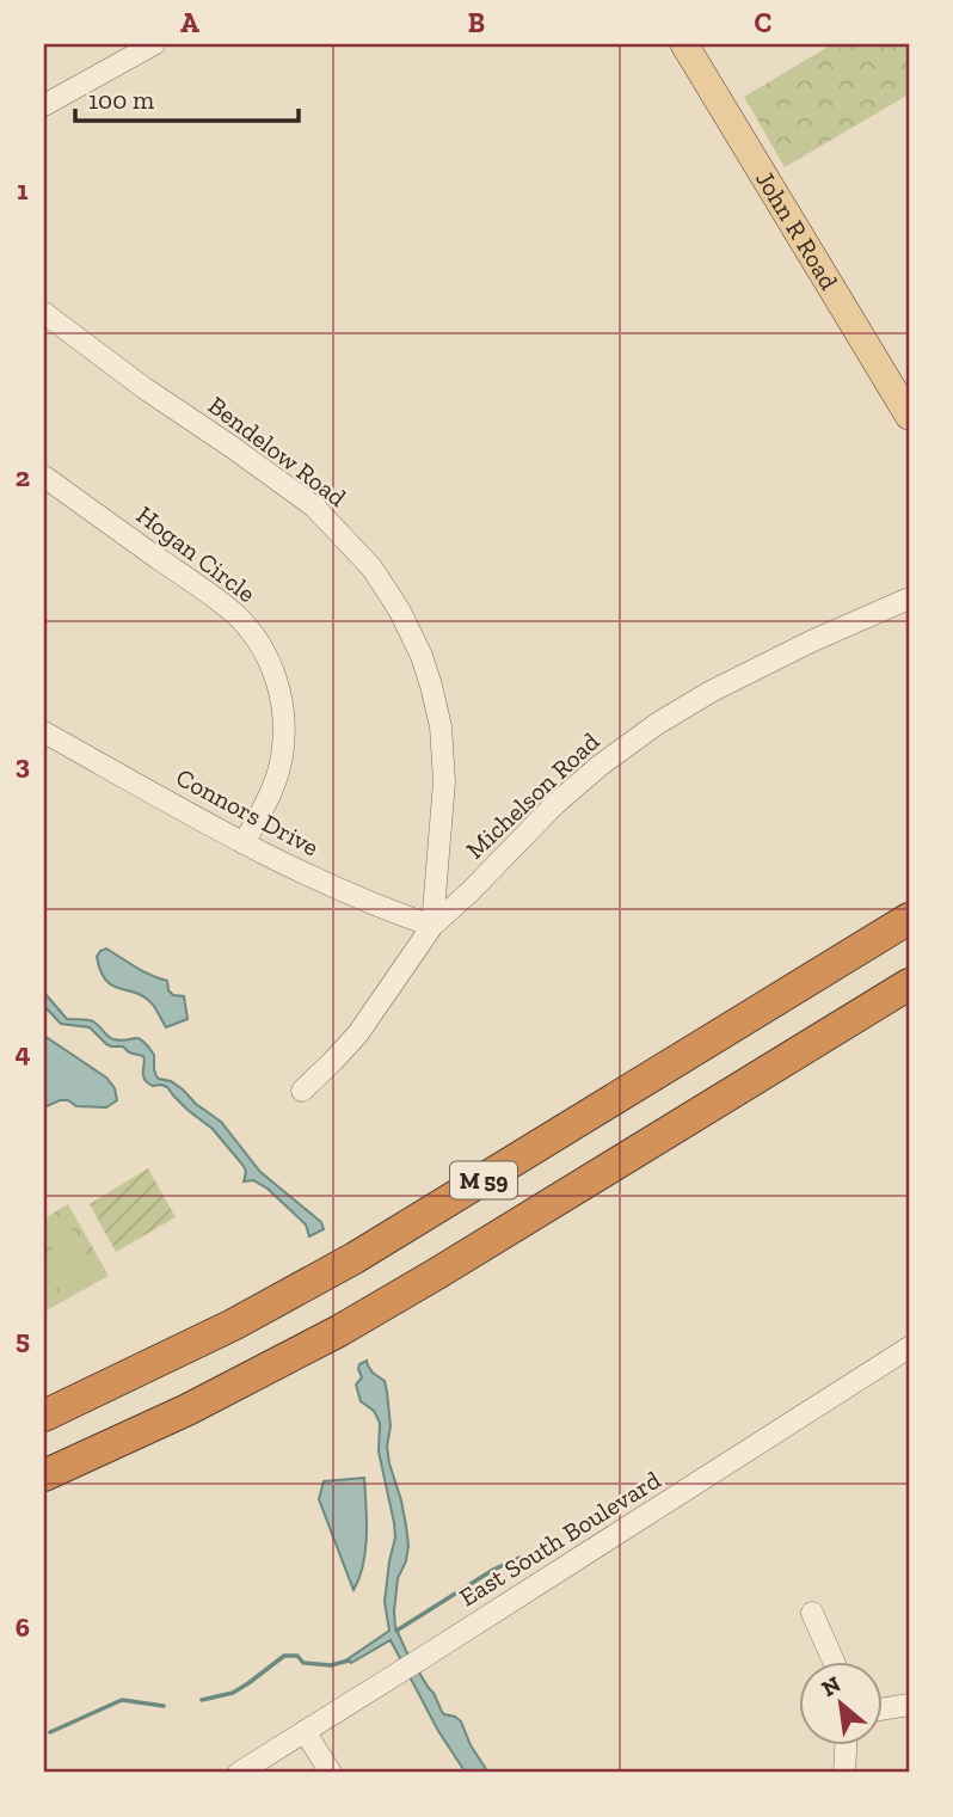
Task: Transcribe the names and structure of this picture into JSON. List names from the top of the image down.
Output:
{
  "streets": {
    "highway": ["M 59"],
    "main road": ["John R Road"],
    "street": [
      "Bendelow Road",
      "Hogan Circle",
      "Michelson Road",
      "Connors Drive",
      "East South Boulevard"
    ]
  },
  "crossings": [
    ["Bendelow Road", "Michelson Road"],
    ["Bendelow Road", "Connors Drive"],
    ["Hogan Circle", "Connors Drive"],
    ["Michelson Road", "Connors Drive"]
  ],
  "scale_bar": "100 m",
  "north": "top left",
  "grid": {
    "columns": ["A", "B", "C"],
    "rows": [
      "1",
      "2",
      "3",
      "4",
      "5",
      "6"
    ]
  }
}
